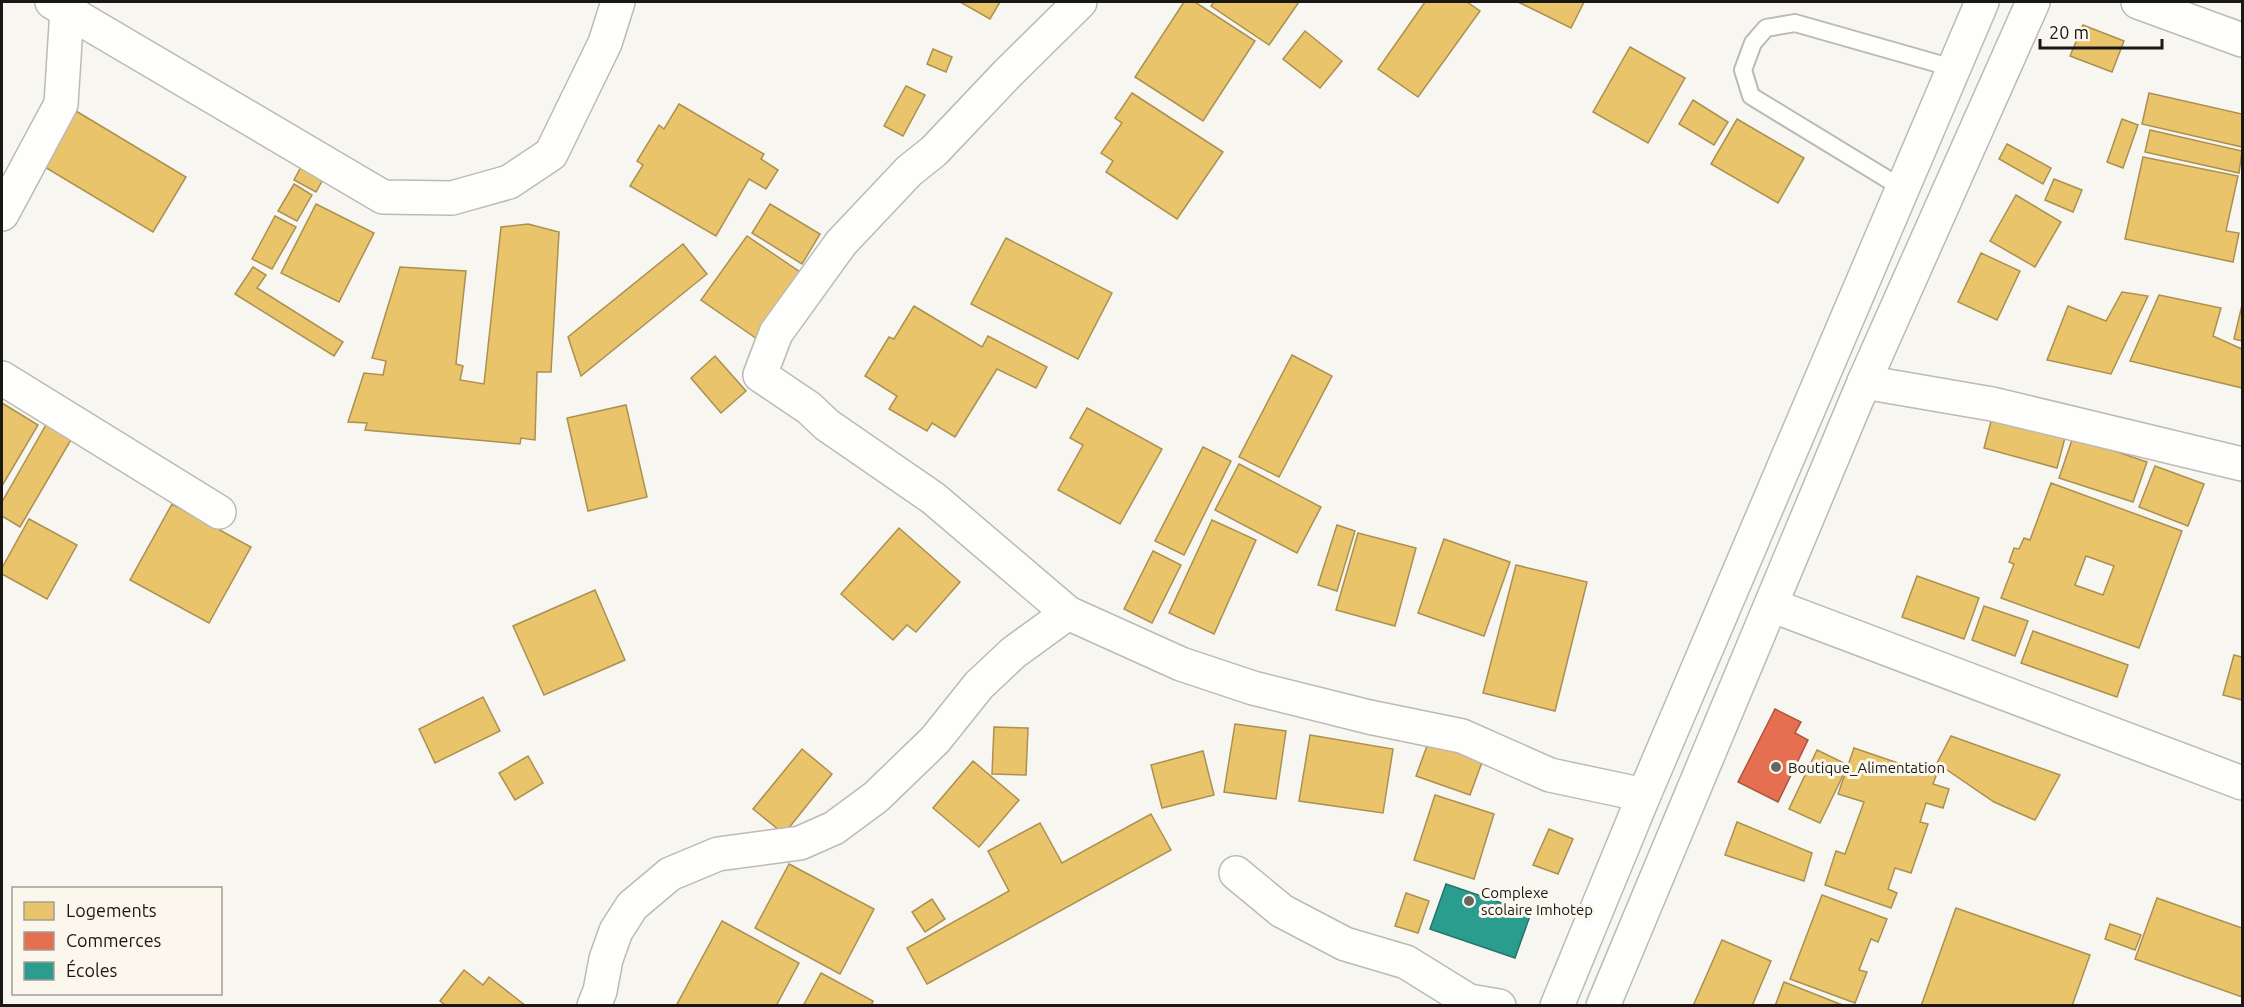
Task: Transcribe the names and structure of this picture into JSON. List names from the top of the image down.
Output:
{
  "places": ["Boutique_Alimentation", "Complexe scolaire Imhotep"],
  "legend": ["Logements", "Commerces", "Écoles"],
  "scale_bar": "20 m"
}
